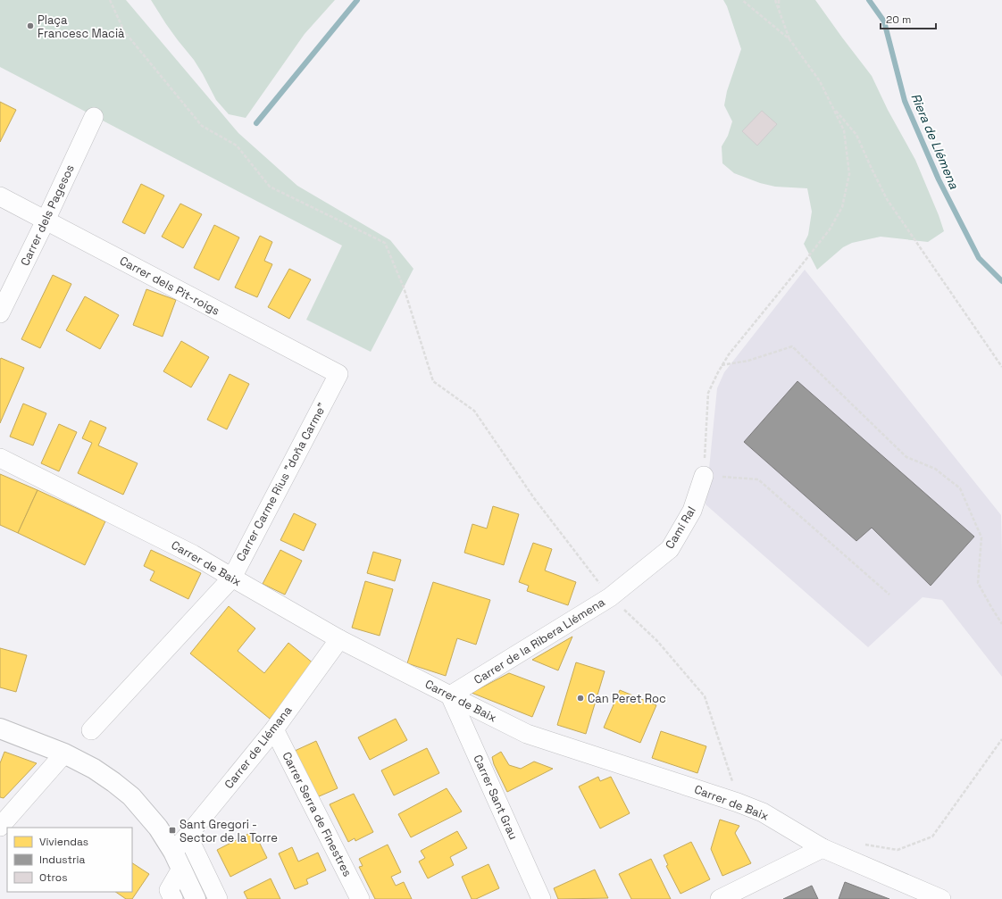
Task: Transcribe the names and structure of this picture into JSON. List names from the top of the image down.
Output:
{
  "streets": {
    "street": [
      "Carrer dels Pagesos",
      "Carrer dels Pit-roigs",
      "Carrer Carme Rius \"doña Carme\"",
      "Camí Ral",
      "Carrer de Baix",
      "Carrer de la Ribera Llémena",
      "Carrer de Llémana",
      "Carrer Sant Grau",
      "Carrer Serra de Finestres"
    ]
  },
  "crossings": [
    ["Carrer dels Pagesos", "Carrer dels Pit-roigs"],
    ["Carrer dels Pit-roigs", "Carrer Carme Rius \"doña Carme\""],
    ["Carrer Carme Rius \"doña Carme\"", "Carrer de Baix"],
    ["Camí Ral", "Carrer de la Ribera Llémena"],
    ["Carrer de Baix", "Carrer de la Ribera Llémena"],
    ["Carrer de Baix", "Carrer de Llémana"],
    ["Carrer de Baix", "Carrer Sant Grau"],
    ["Carrer de la Ribera Llémena", "Carrer Sant Grau"],
    ["Carrer de Llémana", "Carrer Serra de Finestres"]
  ],
  "water": ["Riera de Llémena"],
  "places": {
    "other": ["Plaça Francesc Macià", "Can Peret Roc"],
    "transit": ["Sant Gregori - Sector de la Torre"]
  },
  "legend": ["Viviendas", "Industria", "Otros"],
  "scale_bar": "20 m"
}
